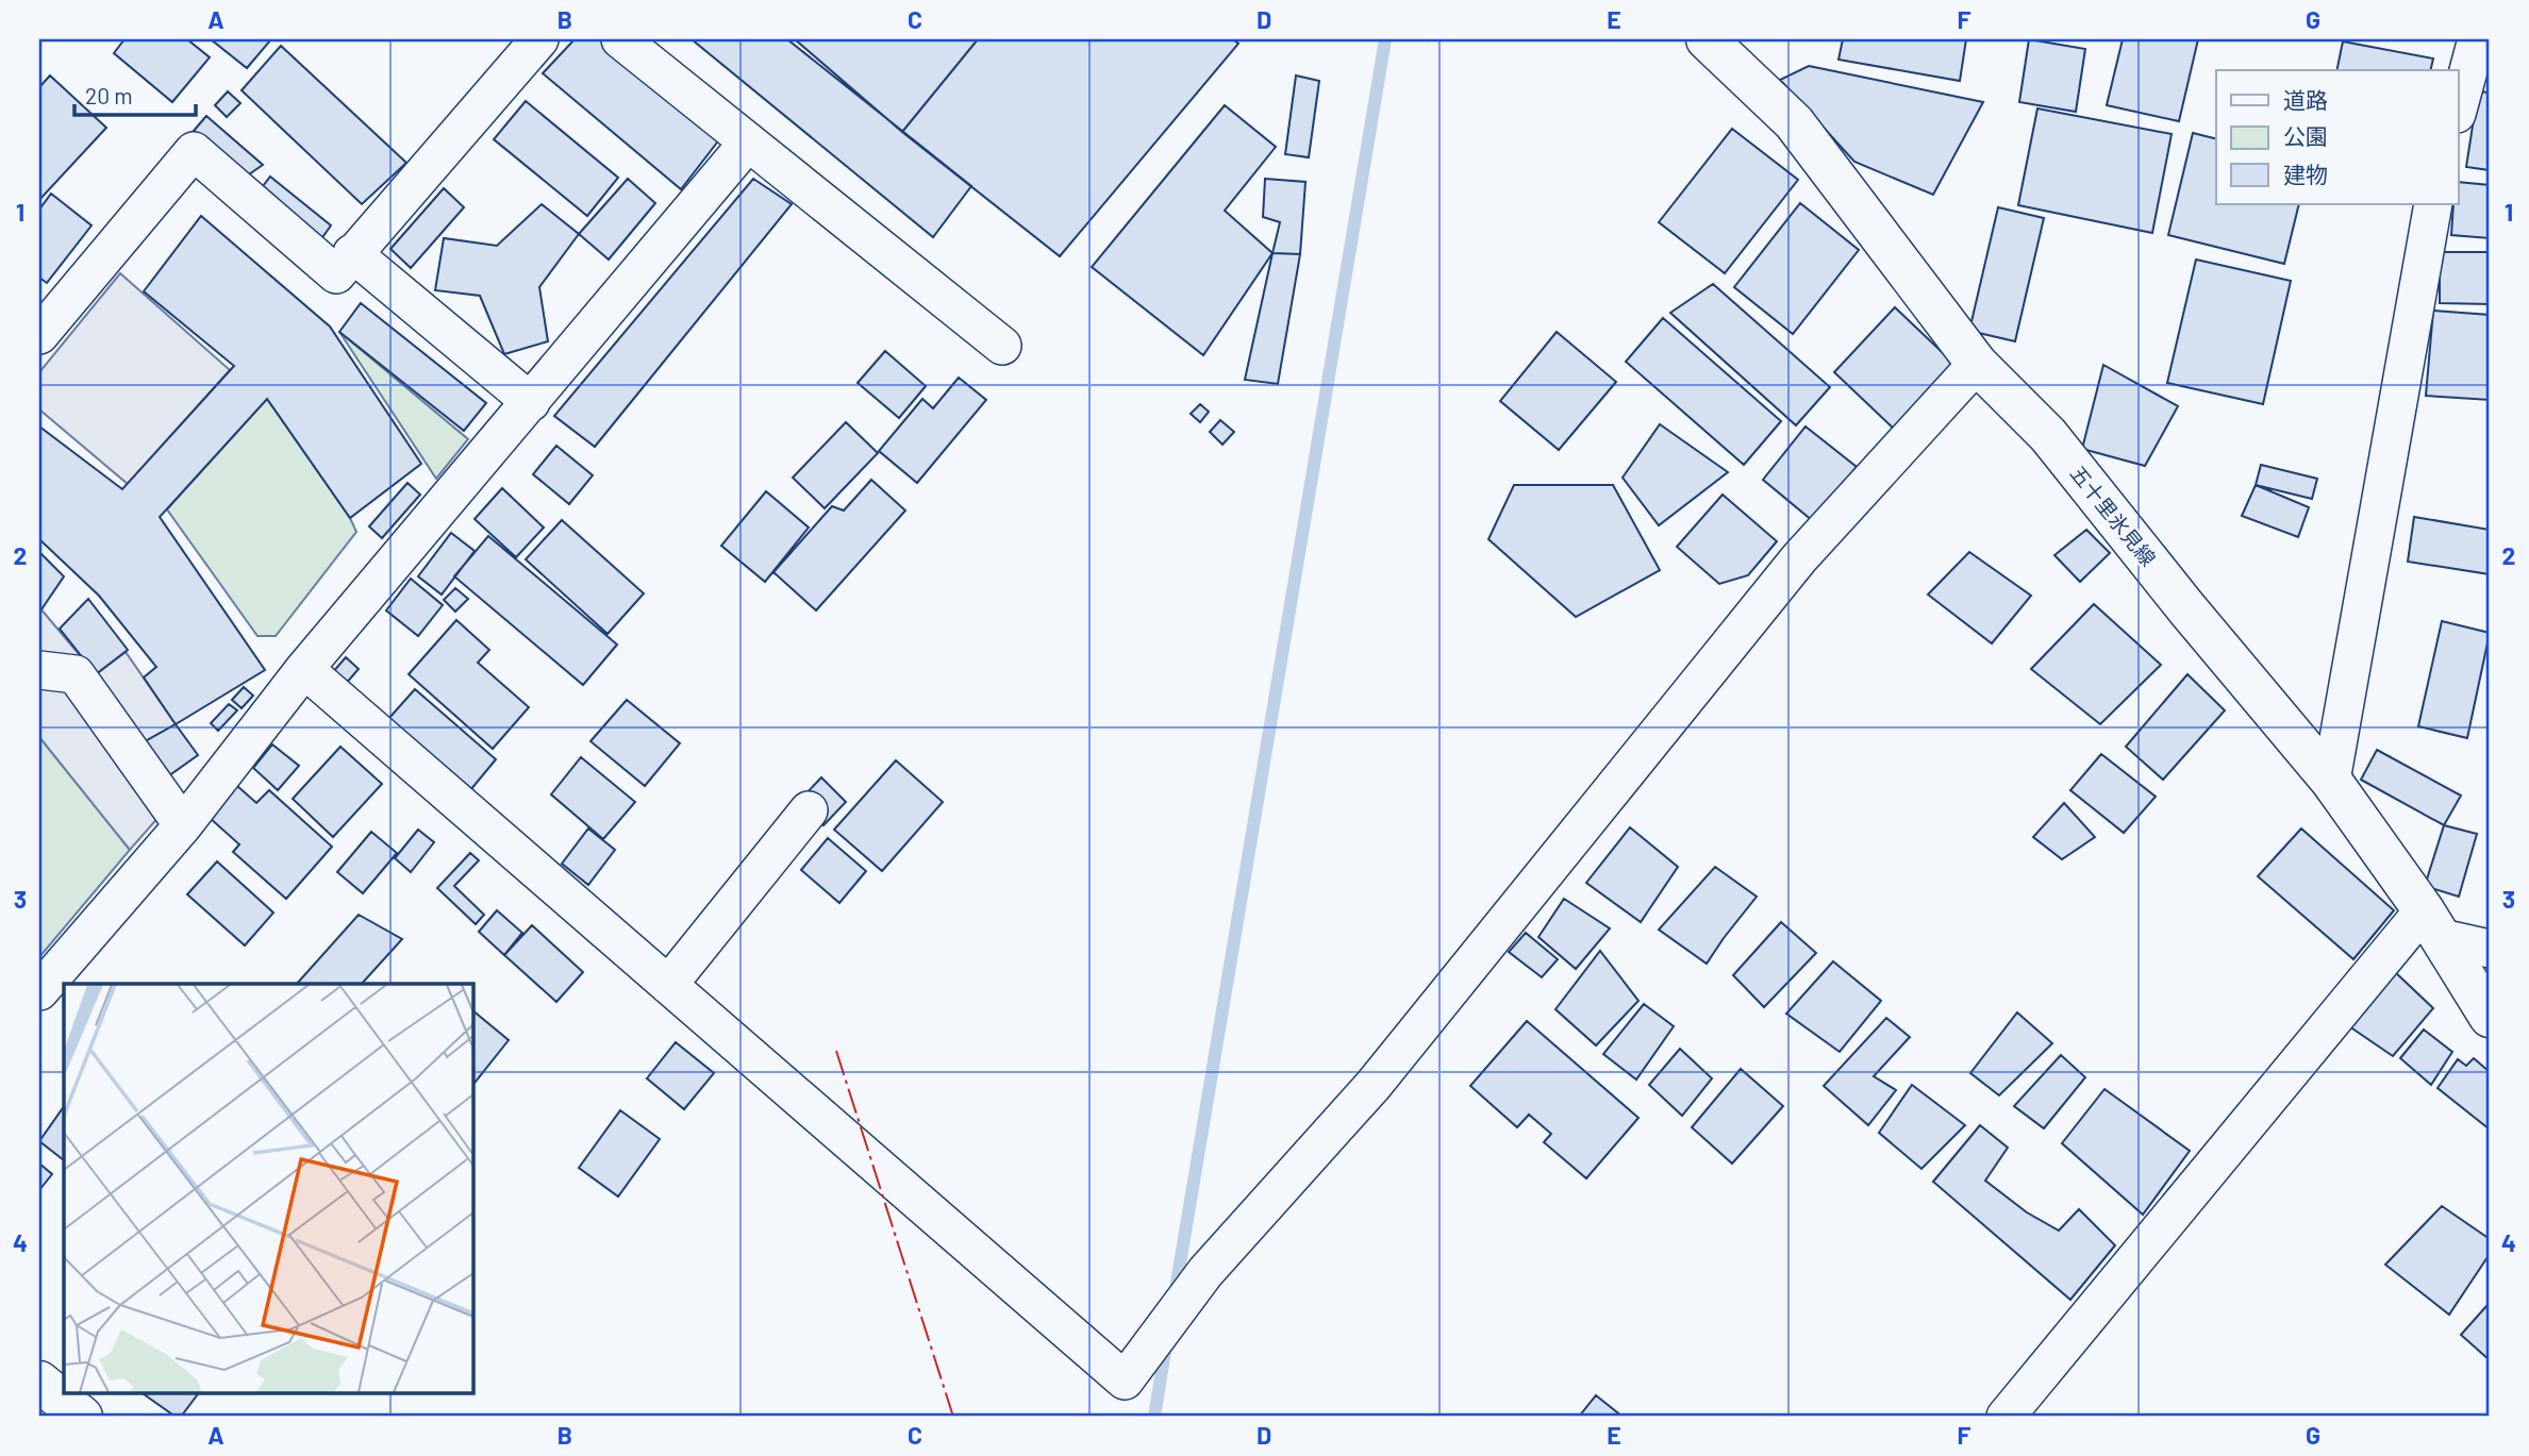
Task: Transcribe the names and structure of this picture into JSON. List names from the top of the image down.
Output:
{
  "streets": {
    "main road": ["五十里氷見線"]
  },
  "legend": ["道路", "公園", "建物"],
  "scale_bar": "20 m",
  "grid": {
    "columns": [
      "A",
      "B",
      "C",
      "D",
      "E",
      "F",
      "G"
    ],
    "rows": [
      "1",
      "2",
      "3",
      "4"
    ]
  }
}
